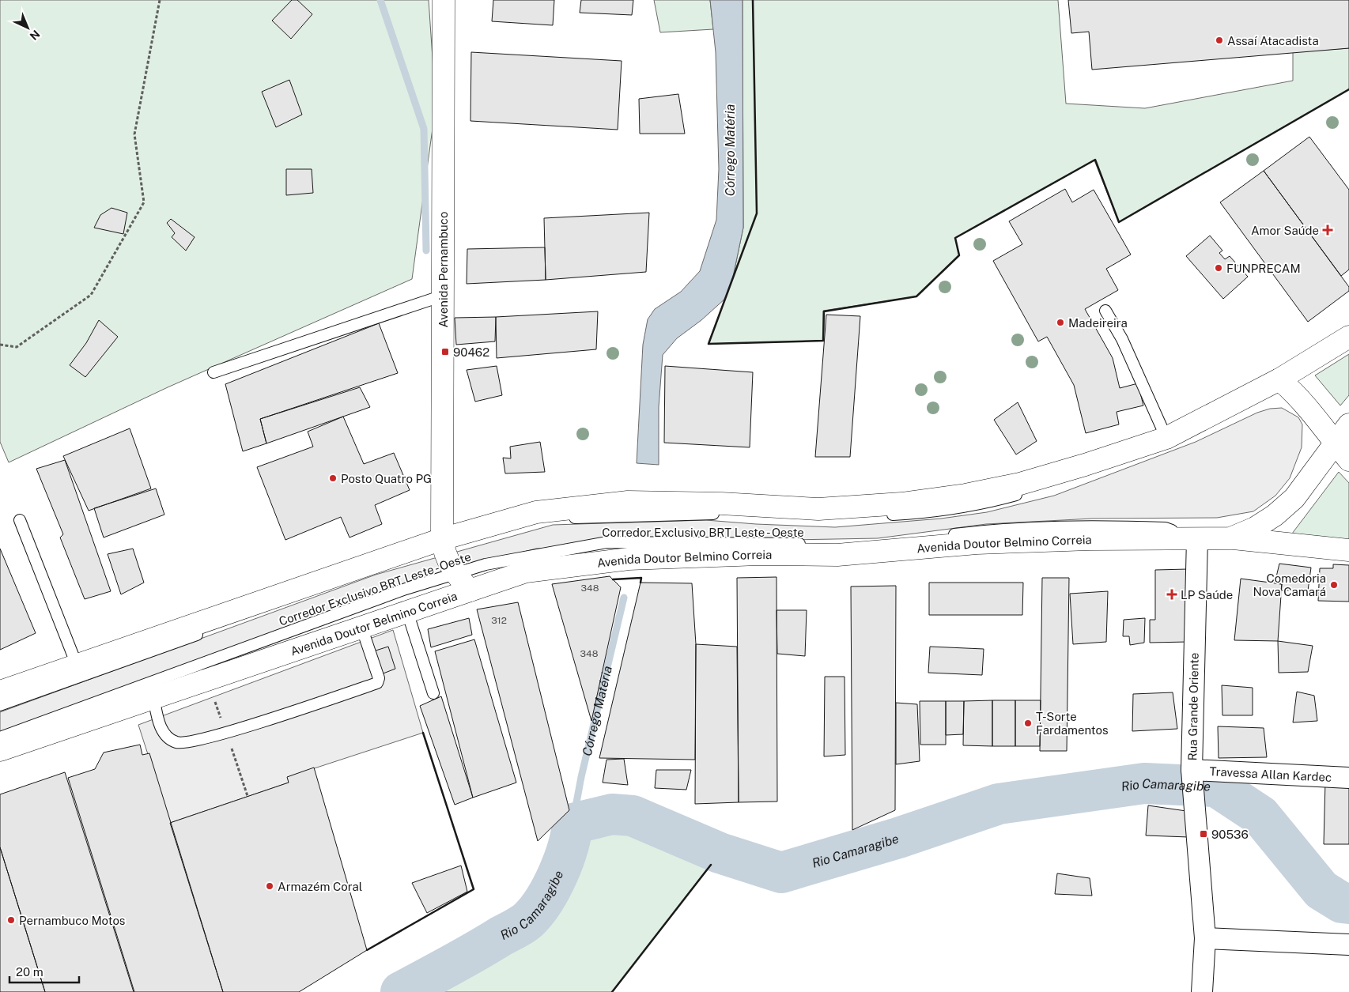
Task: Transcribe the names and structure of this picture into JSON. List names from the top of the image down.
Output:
{
  "streets": {
    "main road": ["Avenida Pernambuco", "Avenida Doutor Belmino Correia"],
    "street": ["Rua Grande Oriente", "Travessa Allan Kardec"],
    "lane": ["Corredor Exclusivo BRT Leste - Oeste"]
  },
  "crossings": [
    ["Avenida Pernambuco", "Corredor Exclusivo BRT Leste - Oeste"],
    ["Corredor Exclusivo BRT Leste - Oeste", "Avenida Doutor Belmino Correia"],
    ["Corredor Exclusivo BRT Leste - Oeste", "Rua Grande Oriente"],
    ["Avenida Doutor Belmino Correia", "Rua Grande Oriente"],
    ["Rua Grande Oriente", "Travessa Allan Kardec"]
  ],
  "water": ["Córrego Matéria", "Rio Camaragibe"],
  "places": {
    "other": [
      "Assaí Atacadista",
      "FUNPRECAM",
      "Madeireira",
      "Posto Quatro PG",
      "Comedoria Nova Camará",
      "T-Sorte Fardamentos",
      "Armazém Coral",
      "Pernambuco Motos"
    ],
    "health": ["Amor Saúde", "LP Saúde"],
    "transit": ["90462", "90536"]
  },
  "house_numbers": ["348", "312", "348"],
  "scale_bar": "20 m",
  "north": "bottom right"
}
